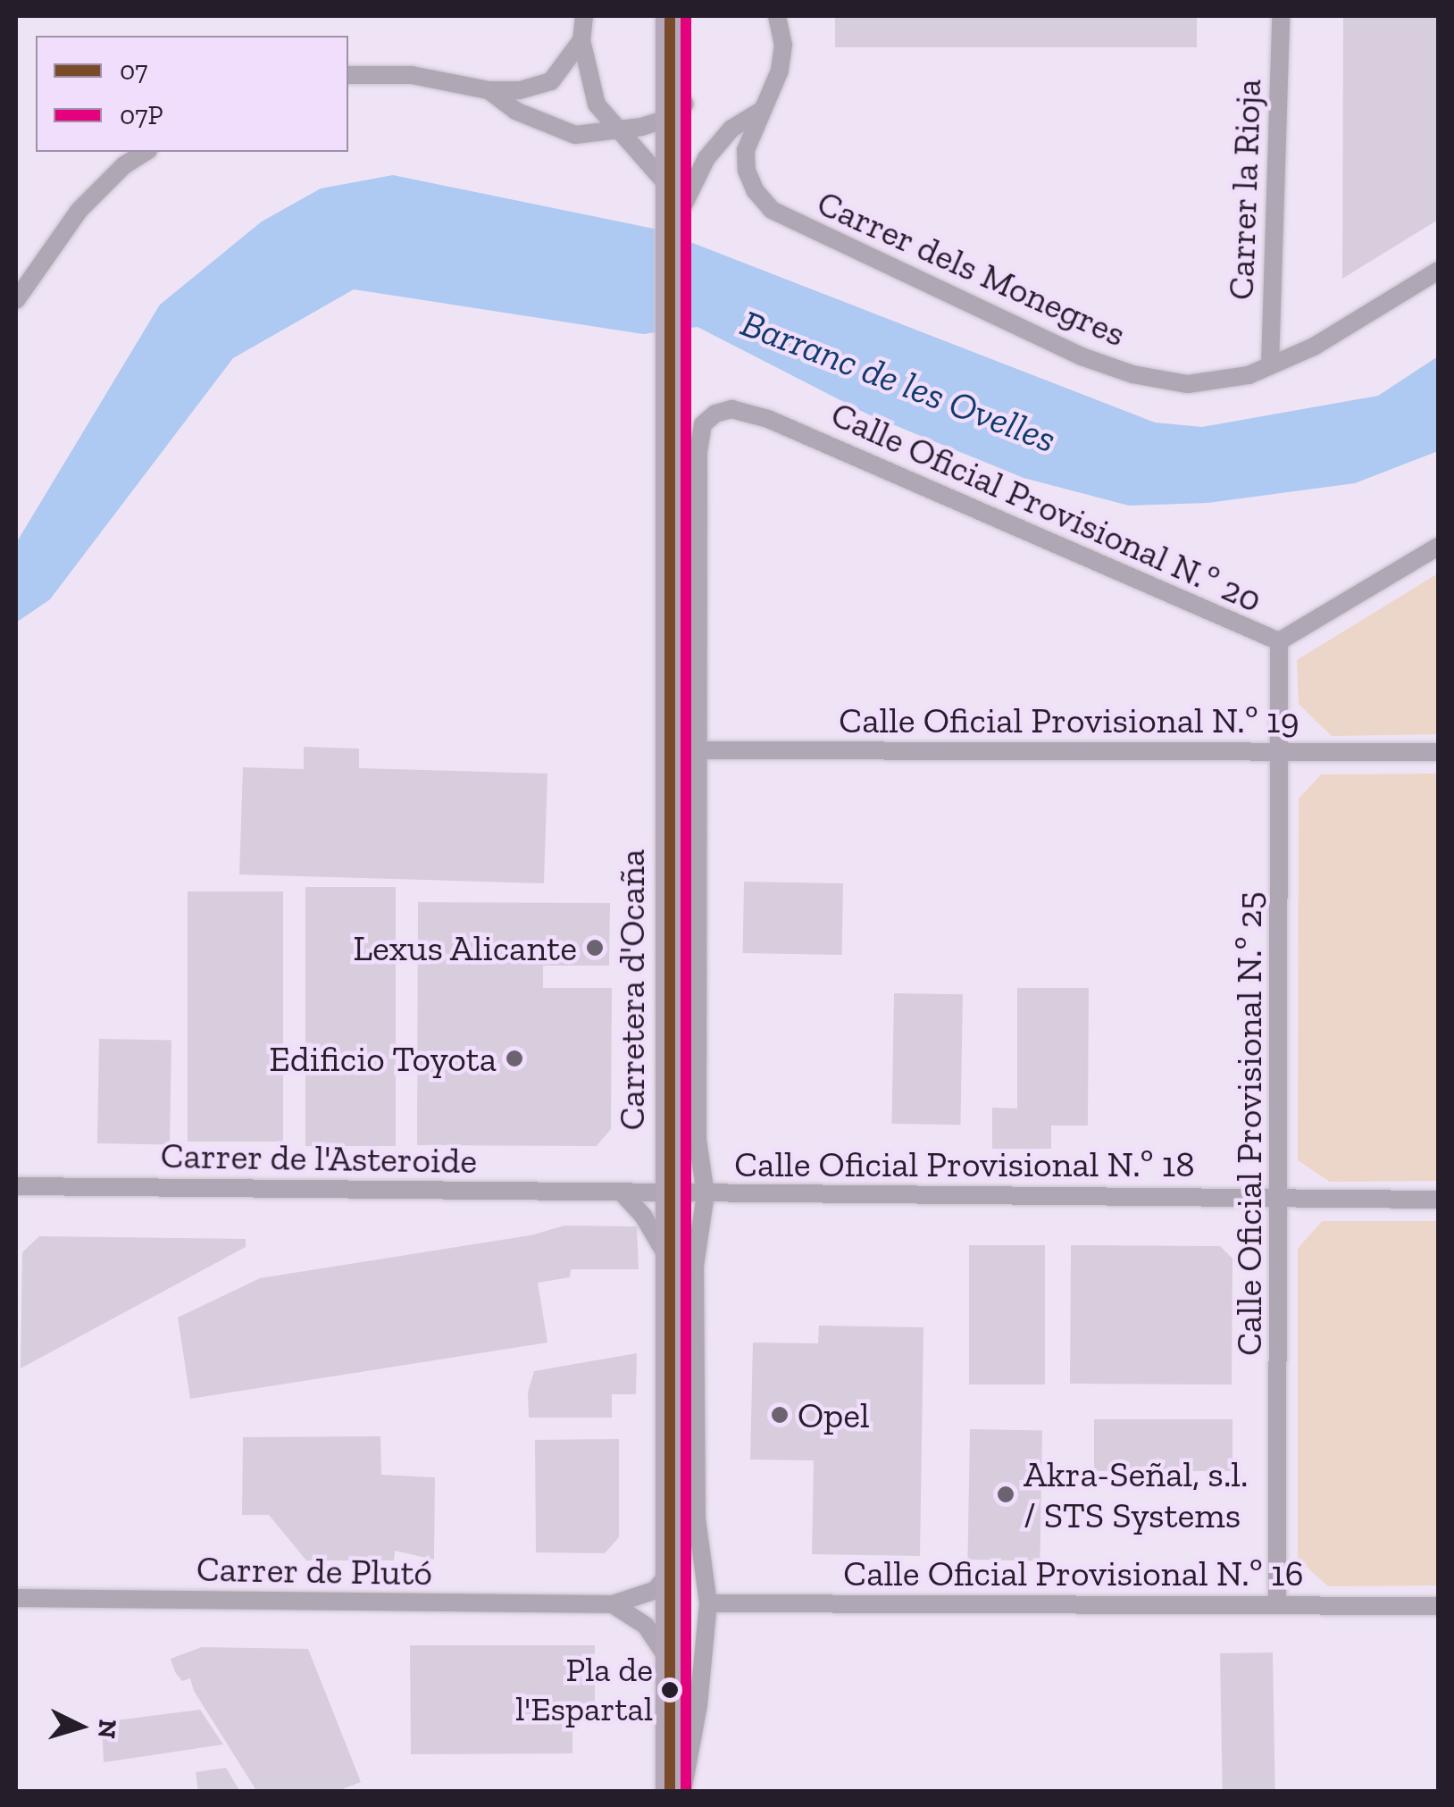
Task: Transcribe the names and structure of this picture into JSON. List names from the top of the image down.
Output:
{
  "streets": {
    "main road": ["Carretera d'Ocaña"],
    "street": [
      "Carrer la Rioja",
      "Carrer dels Monegres",
      "Calle Oficial Provisional N.º 20",
      "Calle Oficial Provisional N.º 19",
      "Calle Oficial Provisional N.º 25",
      "Carrer de l'Asteroide",
      "Calle Oficial Provisional N.º 18",
      "Carrer de Plutó",
      "Calle Oficial Provisional N.º 16"
    ]
  },
  "crossings": [
    ["Carrer la Rioja", "Carrer dels Monegres"],
    ["Carrer dels Monegres", "Carretera d'Ocaña"],
    ["Calle Oficial Provisional N.º 20", "Carretera d'Ocaña"],
    ["Calle Oficial Provisional N.º 20", "Calle Oficial Provisional N.º 25"],
    ["Calle Oficial Provisional N.º 19", "Carretera d'Ocaña"],
    ["Calle Oficial Provisional N.º 19", "Calle Oficial Provisional N.º 25"],
    ["Carretera d'Ocaña", "Carrer de l'Asteroide"],
    ["Carretera d'Ocaña", "Calle Oficial Provisional N.º 18"],
    ["Carretera d'Ocaña", "Carrer de Plutó"],
    ["Carretera d'Ocaña", "Calle Oficial Provisional N.º 16"],
    ["Calle Oficial Provisional N.º 25", "Calle Oficial Provisional N.º 18"],
    ["Calle Oficial Provisional N.º 25", "Calle Oficial Provisional N.º 16"],
    ["Carrer de l'Asteroide", "Calle Oficial Provisional N.º 18"]
  ],
  "water": ["Barranc de les Ovelles"],
  "places": [
    "Lexus Alicante",
    "Edificio Toyota",
    "Opel",
    "Akra-Señal, s.l. / STS Systems",
    "Pla de l'Espartal"
  ],
  "lines": ["transit line 07", "transit line 07P"],
  "legend": ["07", "07P"],
  "north": "right"
}
